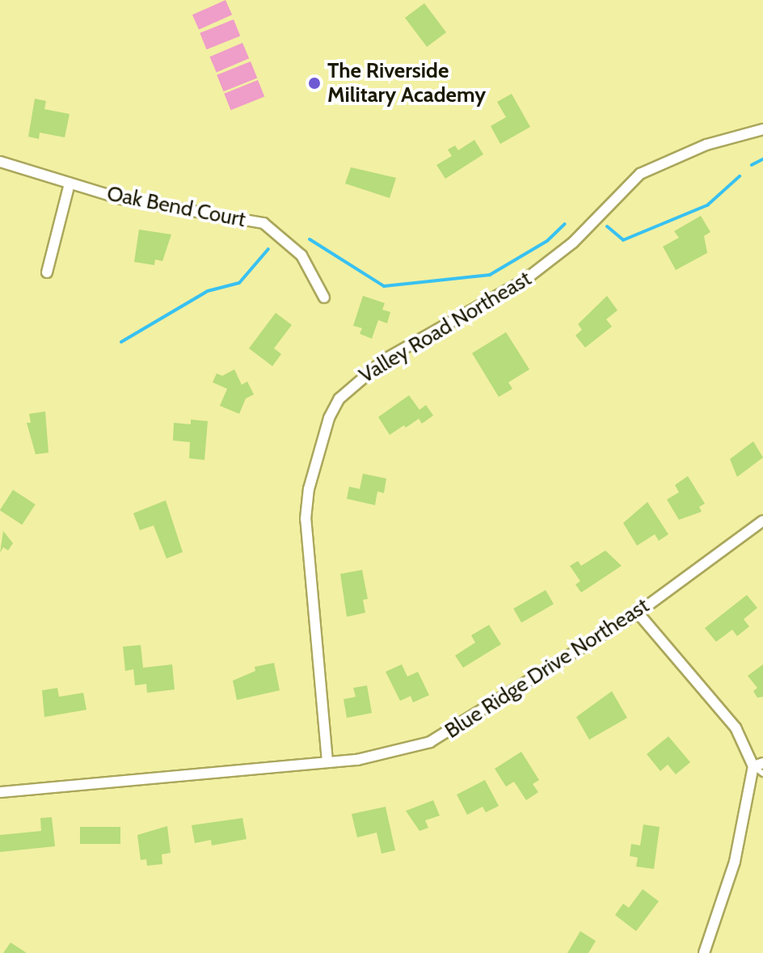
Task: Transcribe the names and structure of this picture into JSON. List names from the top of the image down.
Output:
{
  "streets": {
    "street": ["Oak Bend Court", "Valley Road Northeast", "Blue Ridge Drive Northeast"]
  },
  "crossings": [
    ["Valley Road Northeast", "Blue Ridge Drive Northeast"]
  ],
  "places": ["The Riverside Military Academy"]
}
